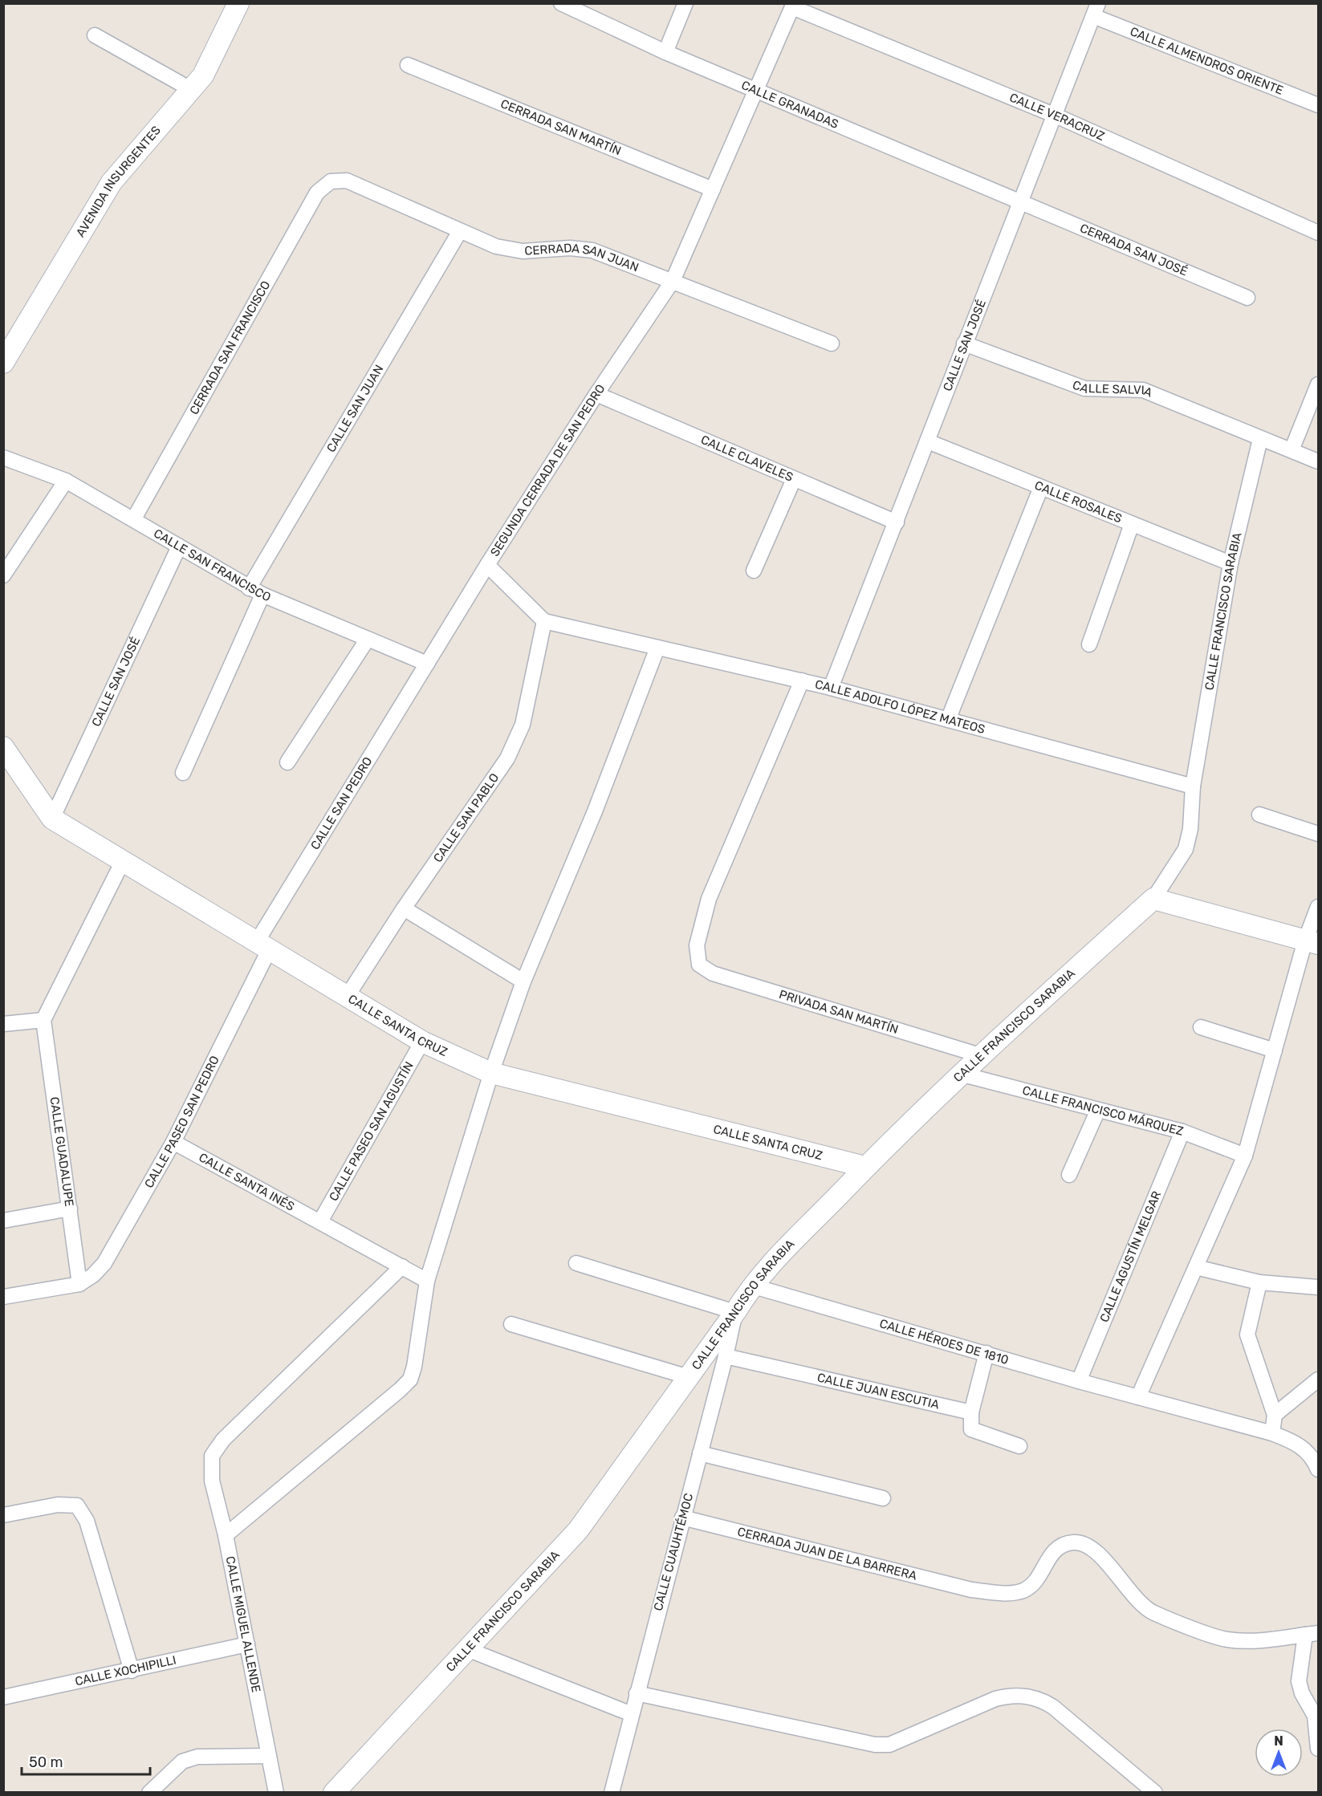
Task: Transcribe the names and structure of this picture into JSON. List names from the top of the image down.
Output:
{
  "streets": {
    "street": [
      "CALLE ALMENDROS ORIENTE",
      "CALLE GRANADAS",
      "CALLE VERACRUZ",
      "CERRADA SAN MARTÍN",
      "AVENIDA INSURGENTES",
      "CERRADA SAN JOSÉ",
      "CERRADA SAN JUAN",
      "CALLE SAN JOSÉ",
      "CERRADA SAN FRANCISCO",
      "CALLE SALVIA",
      "CALLE SAN JUAN",
      "CALLE CLAVELES",
      "SEGUNDA CERRADA DE SAN PEDRO",
      "CALLE ROSALES",
      "CALLE SAN FRANCISCO",
      "CALLE FRANCISCO SARABIA",
      "CALLE ADOLFO LÓPEZ MATEOS",
      "CALLE SAN PEDRO",
      "CALLE SAN PABLO",
      "PRIVADA SAN MARTÍN",
      "CALLE SANTA CRUZ",
      "CALLE FRANCISCO MÁRQUEZ",
      "CALLE PASEO SAN PEDRO",
      "CALLE PASEO SAN AGUSTÍN",
      "CALLE GUADALUPE",
      "CALLE SANTA INÉS",
      "CALLE AGUSTÍN MELGAR",
      "CALLE HÉROES DE 1810",
      "CALLE JUAN ESCUTIA",
      "CALLE CUAUHTÉMOC",
      "CERRADA JUAN DE LA BARRERA",
      "CALLE MIGUEL ALLENDE",
      "CALLE XOCHIPILLI"
    ]
  },
  "crossings": [
    ["CALLE ALMENDROS ORIENTE", "CALLE SAN JOSÉ"],
    ["CALLE GRANADAS", "CERRADA SAN JOSÉ"],
    ["CALLE GRANADAS", "CALLE SAN JOSÉ"],
    ["CALLE VERACRUZ", "CALLE SAN JOSÉ"],
    ["CERRADA SAN JOSÉ", "CALLE SAN JOSÉ"],
    ["CERRADA SAN JUAN", "CERRADA SAN FRANCISCO"],
    ["CERRADA SAN JUAN", "CALLE SAN JUAN"],
    ["CERRADA SAN JUAN", "SEGUNDA CERRADA DE SAN PEDRO"],
    ["CALLE SAN JOSÉ", "CALLE SALVIA"],
    ["CALLE SAN JOSÉ", "CALLE CLAVELES"],
    ["CALLE SAN JOSÉ", "CALLE ROSALES"],
    ["CALLE SAN JOSÉ", "CALLE SAN FRANCISCO"],
    ["CALLE SAN JOSÉ", "CALLE ADOLFO LÓPEZ MATEOS"],
    ["CALLE SAN JOSÉ", "CALLE SANTA CRUZ"],
    ["CERRADA SAN FRANCISCO", "CALLE SAN FRANCISCO"],
    ["CALLE SALVIA", "CALLE FRANCISCO SARABIA"],
    ["CALLE SAN JUAN", "CALLE SAN FRANCISCO"],
    ["CALLE CLAVELES", "SEGUNDA CERRADA DE SAN PEDRO"],
    ["SEGUNDA CERRADA DE SAN PEDRO", "CALLE SAN FRANCISCO"],
    ["SEGUNDA CERRADA DE SAN PEDRO", "CALLE SAN PEDRO"],
    ["CALLE ROSALES", "CALLE FRANCISCO SARABIA"],
    ["CALLE SAN FRANCISCO", "CALLE SAN PEDRO"],
    ["CALLE FRANCISCO SARABIA", "CALLE ADOLFO LÓPEZ MATEOS"],
    ["CALLE FRANCISCO SARABIA", "PRIVADA SAN MARTÍN"],
    ["CALLE FRANCISCO SARABIA", "CALLE SANTA CRUZ"],
    ["CALLE FRANCISCO SARABIA", "CALLE FRANCISCO MÁRQUEZ"],
    ["CALLE FRANCISCO SARABIA", "CALLE HÉROES DE 1810"],
    ["CALLE FRANCISCO SARABIA", "CALLE CUAUHTÉMOC"],
    ["CALLE ADOLFO LÓPEZ MATEOS", "CALLE SAN PABLO"],
    ["CALLE ADOLFO LÓPEZ MATEOS", "PRIVADA SAN MARTÍN"],
    ["CALLE SAN PEDRO", "CALLE SANTA CRUZ"],
    ["CALLE SAN PEDRO", "CALLE PASEO SAN PEDRO"],
    ["CALLE SAN PABLO", "CALLE SANTA CRUZ"],
    ["CALLE SANTA CRUZ", "CALLE PASEO SAN PEDRO"],
    ["CALLE SANTA CRUZ", "CALLE PASEO SAN AGUSTÍN"],
    ["CALLE FRANCISCO MÁRQUEZ", "CALLE AGUSTÍN MELGAR"],
    ["CALLE PASEO SAN PEDRO", "CALLE GUADALUPE"],
    ["CALLE PASEO SAN PEDRO", "CALLE SANTA INÉS"],
    ["CALLE PASEO SAN AGUSTÍN", "CALLE SANTA INÉS"],
    ["CALLE SANTA INÉS", "CALLE MIGUEL ALLENDE"],
    ["CALLE AGUSTÍN MELGAR", "CALLE HÉROES DE 1810"],
    ["CALLE JUAN ESCUTIA", "CALLE CUAUHTÉMOC"],
    ["CALLE CUAUHTÉMOC", "CERRADA JUAN DE LA BARRERA"],
    ["CALLE MIGUEL ALLENDE", "CALLE XOCHIPILLI"]
  ],
  "scale_bar": "50 m",
  "north": "top"
}
